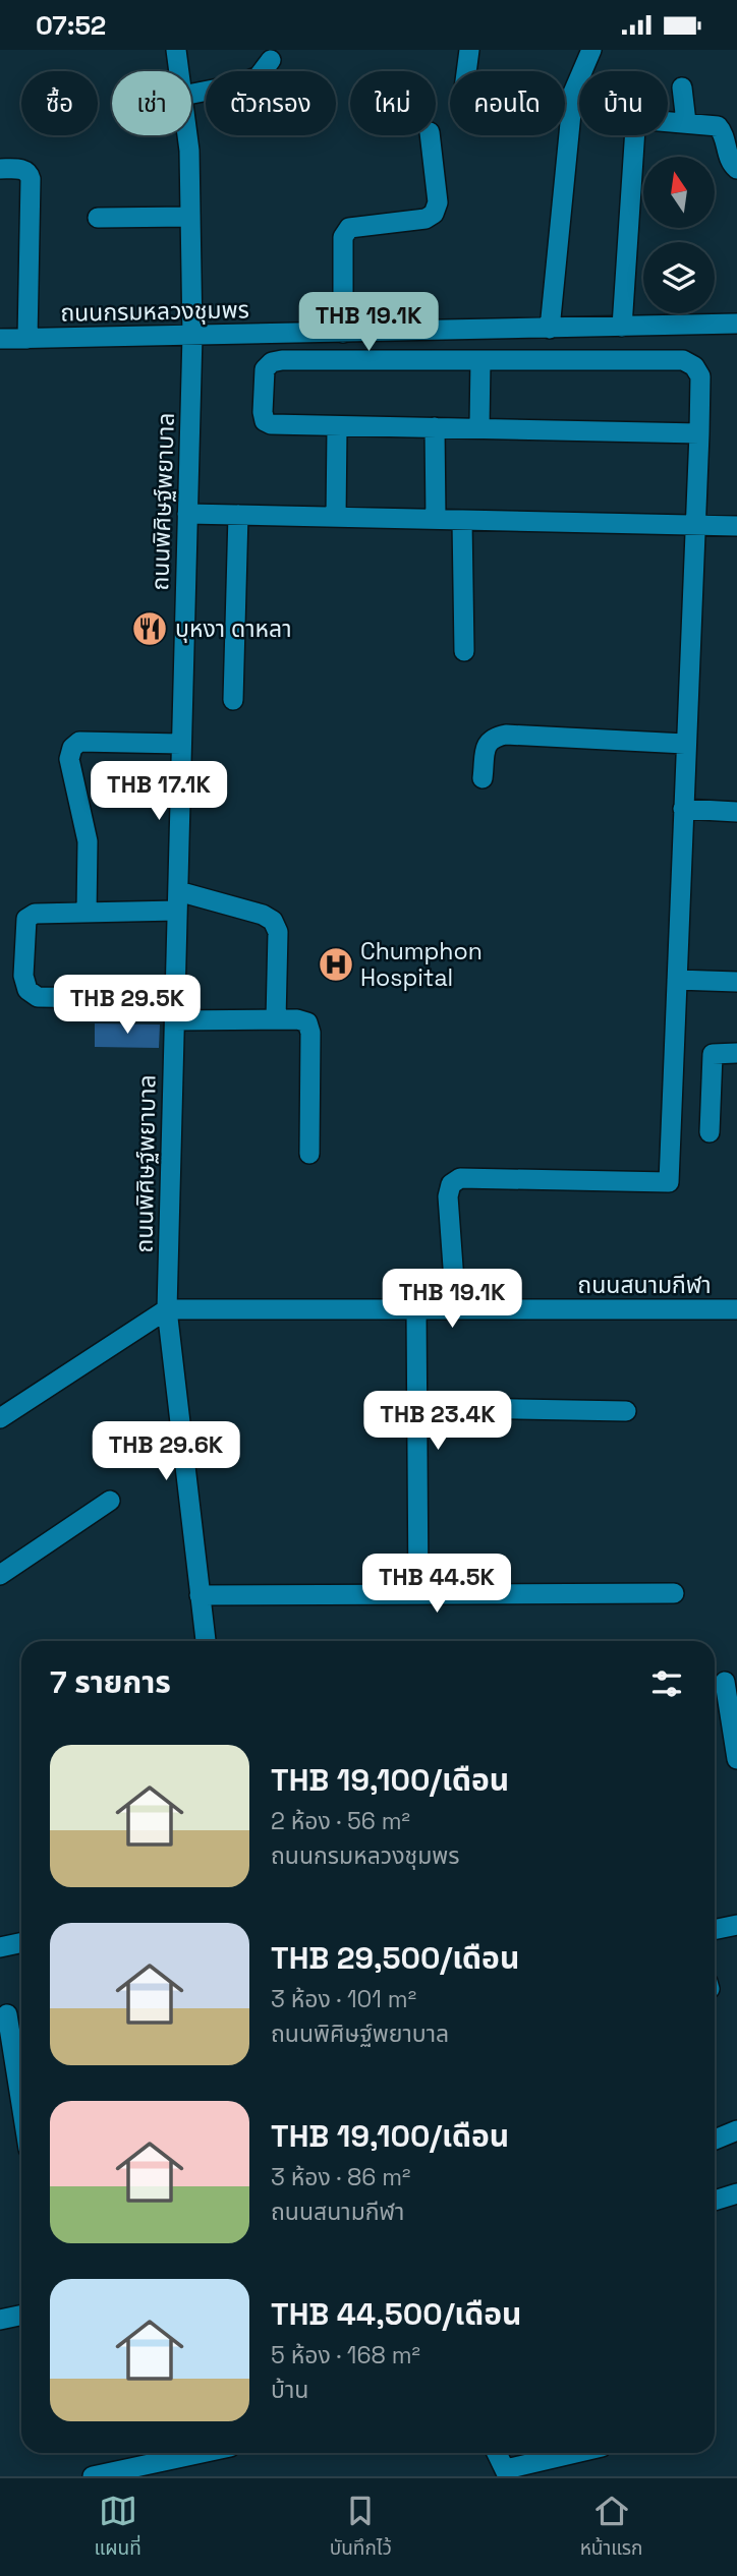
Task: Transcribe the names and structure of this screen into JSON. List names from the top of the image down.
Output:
{
  "streets": {
    "street": ["ถนนกรมหลวงชุมพร", "ถนนพิศิษฐ์พยาบาล", "ถนนสนามกีฬา"]
  },
  "crossings": [
    ["ถนนกรมหลวงชุมพร", "ถนนพิศิษฐ์พยาบาล"],
    ["ถนนพิศิษฐ์พยาบาล", "ถนนสนามกีฬา"]
  ],
  "places": {
    "restaurant": ["บุหงา ดาหลา"],
    "hospital": ["Chumphon Hospital"]
  },
  "north": "top",
  "page": {
    "status": "07:52",
    "chip": [
      "ซื้อ",
      "เช่า",
      "ตัวกรอง",
      "ใหม่",
      "คอนโด",
      "บ้าน"
    ],
    "price": [
      "THB 19.1K",
      "THB 17.1K",
      "THB 29.5K",
      "THB 19.1K",
      "THB 23.4K",
      "THB 29.6K",
      "THB 44.5K"
    ],
    "heading": "7 รายการ",
    "list": [
      {
        "name": "THB 19,100/เดือน",
        "note": "2 ห้อง · 56 m² · ถนนกรมหลวงชุมพร"
      },
      {
        "name": "THB 29,500/เดือน",
        "note": "3 ห้อง · 101 m² · ถนนพิศิษฐ์พยาบาล"
      },
      {
        "name": "THB 19,100/เดือน",
        "note": "3 ห้อง · 86 m² · ถนนสนามกีฬา"
      },
      {
        "name": "THB 44,500/เดือน",
        "note": "5 ห้อง · 168 m² · บ้าน"
      }
    ],
    "tabs": ["แผนที่", "บันทึกไว้", "หน้าแรก"]
  }
}
